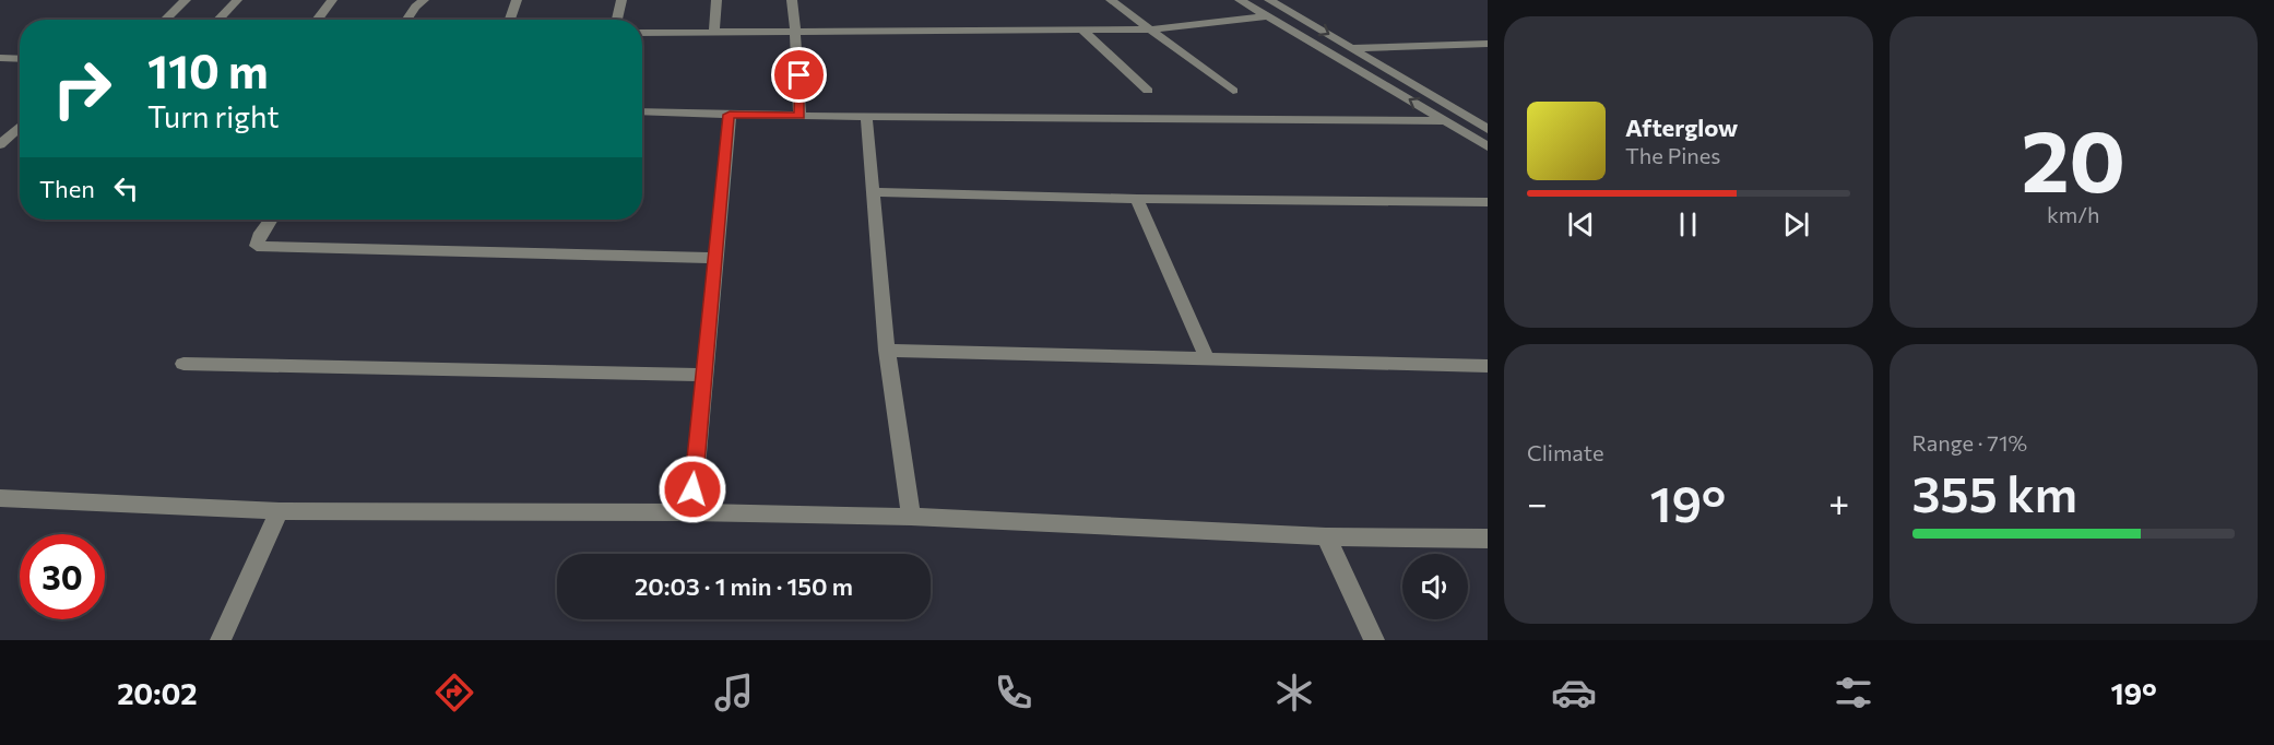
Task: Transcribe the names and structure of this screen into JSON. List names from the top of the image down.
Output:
{
  "page": {
    "tile": [
      ["20", "km/h"],
      "Climate",
      ["Range · 71%", "355 km"]
    ],
    "turn": ["110 m", "Turn right"],
    "song": ["Afterglow", "The Pines"],
    "then": "Then",
    "heat": ["−", "19°", "+"],
    "limit": "30",
    "trip": "20:03 · 1 min · 150 m",
    "tabs": ["20:02", "19°"]
  }
}
